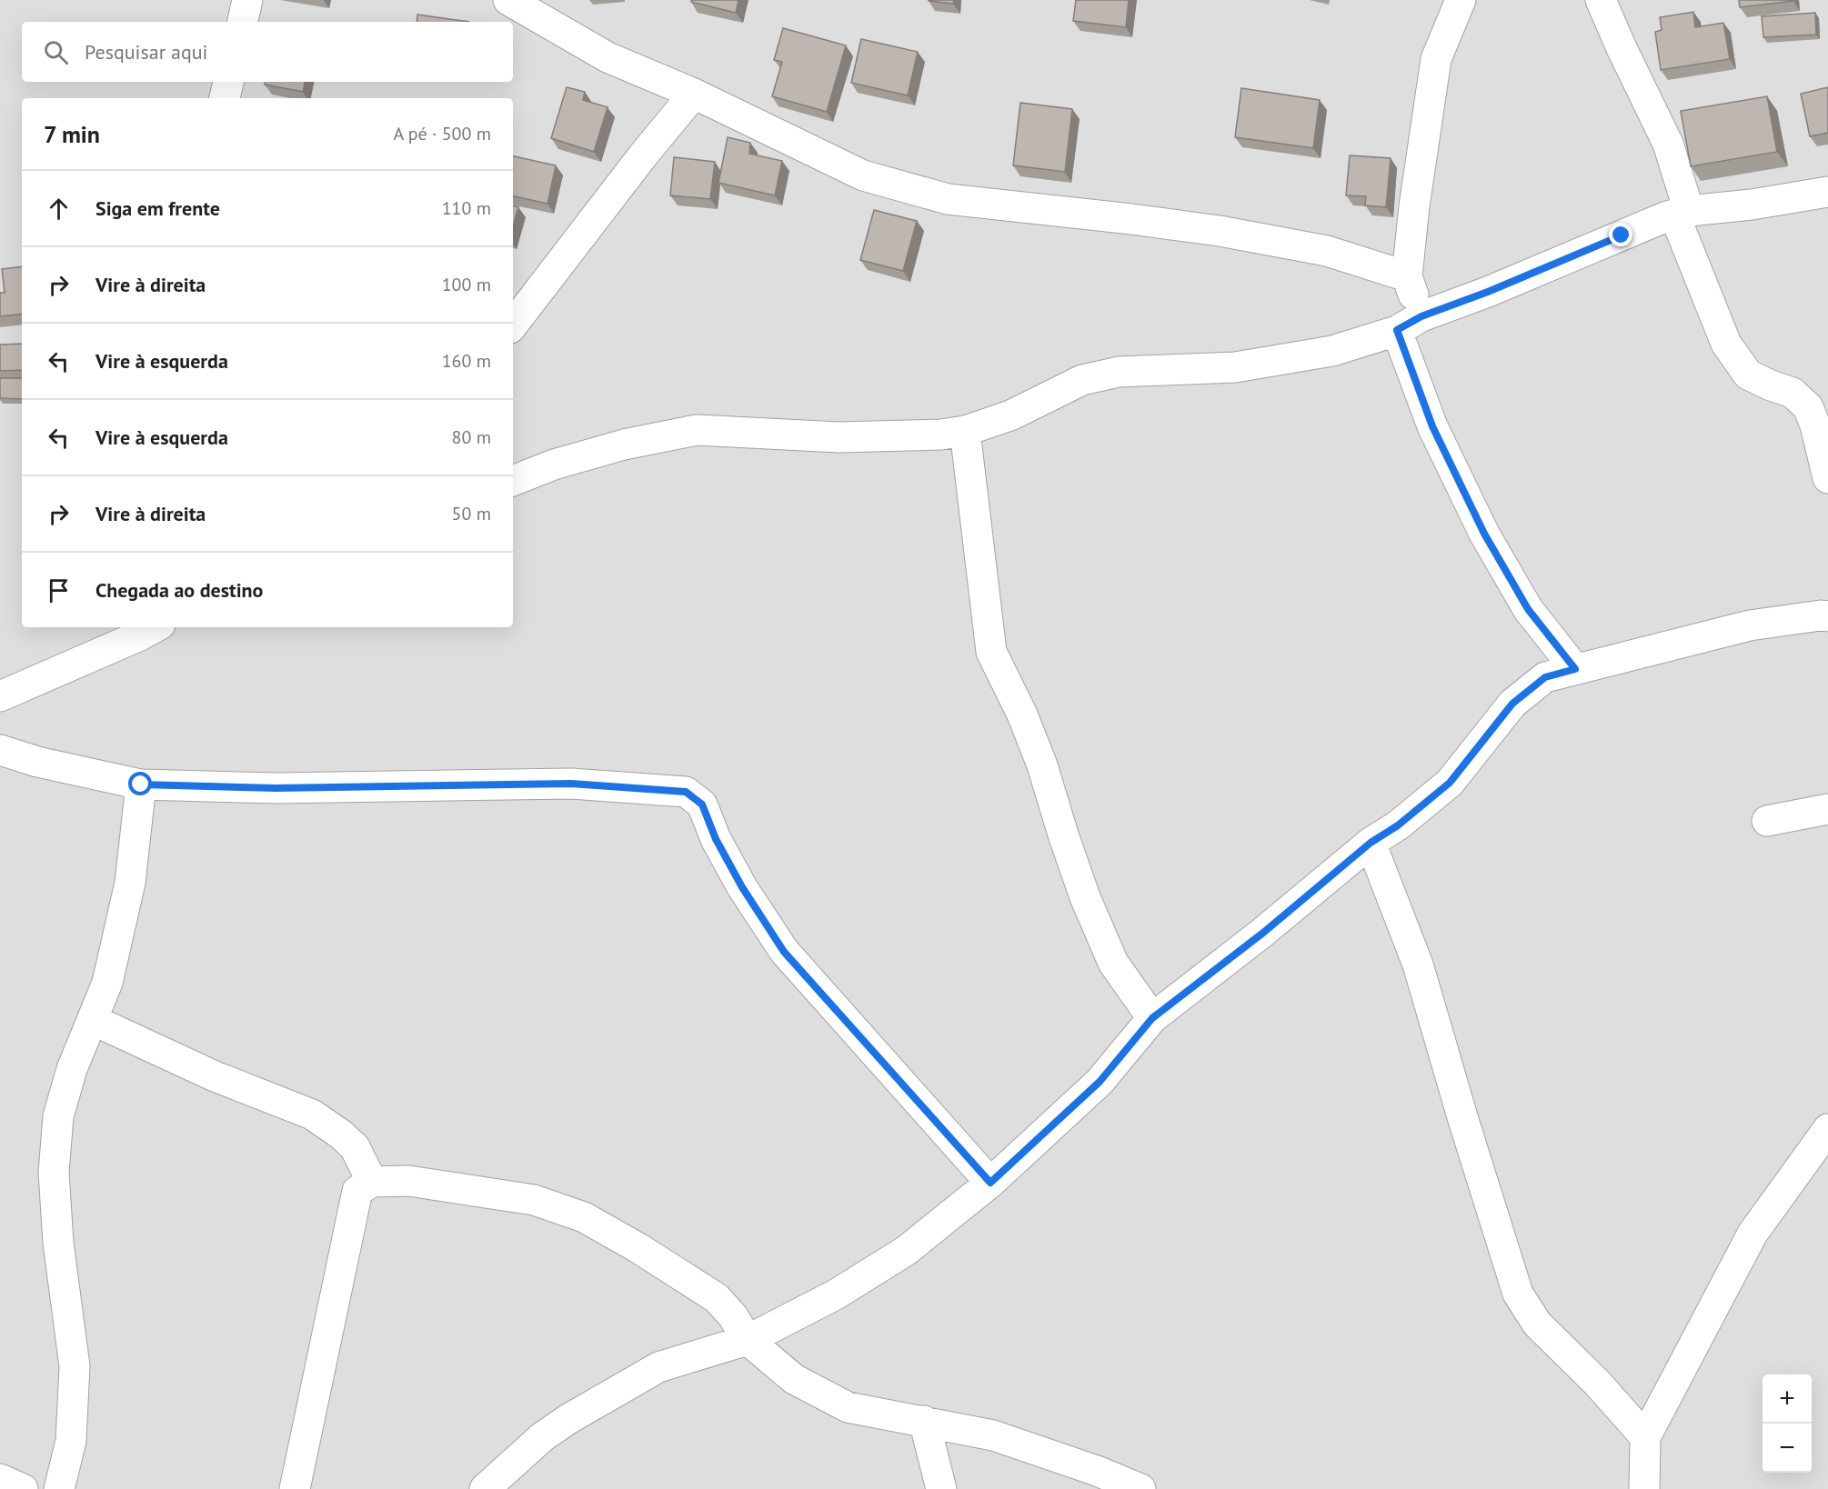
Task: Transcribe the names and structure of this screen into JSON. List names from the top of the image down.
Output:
{
  "page": {
    "search": "Pesquisar aqui",
    "heading": ["7 min", "A pé · 500 m"],
    "list": [
      ["Siga em frente", "110 m"],
      ["Vire à direita", "100 m"],
      ["Vire à esquerda", "160 m"],
      ["Vire à esquerda", "80 m"],
      ["Vire à direita", "50 m"],
      "Chegada ao destino"
    ],
    "map_buttons": ["+", "−"]
  }
}
